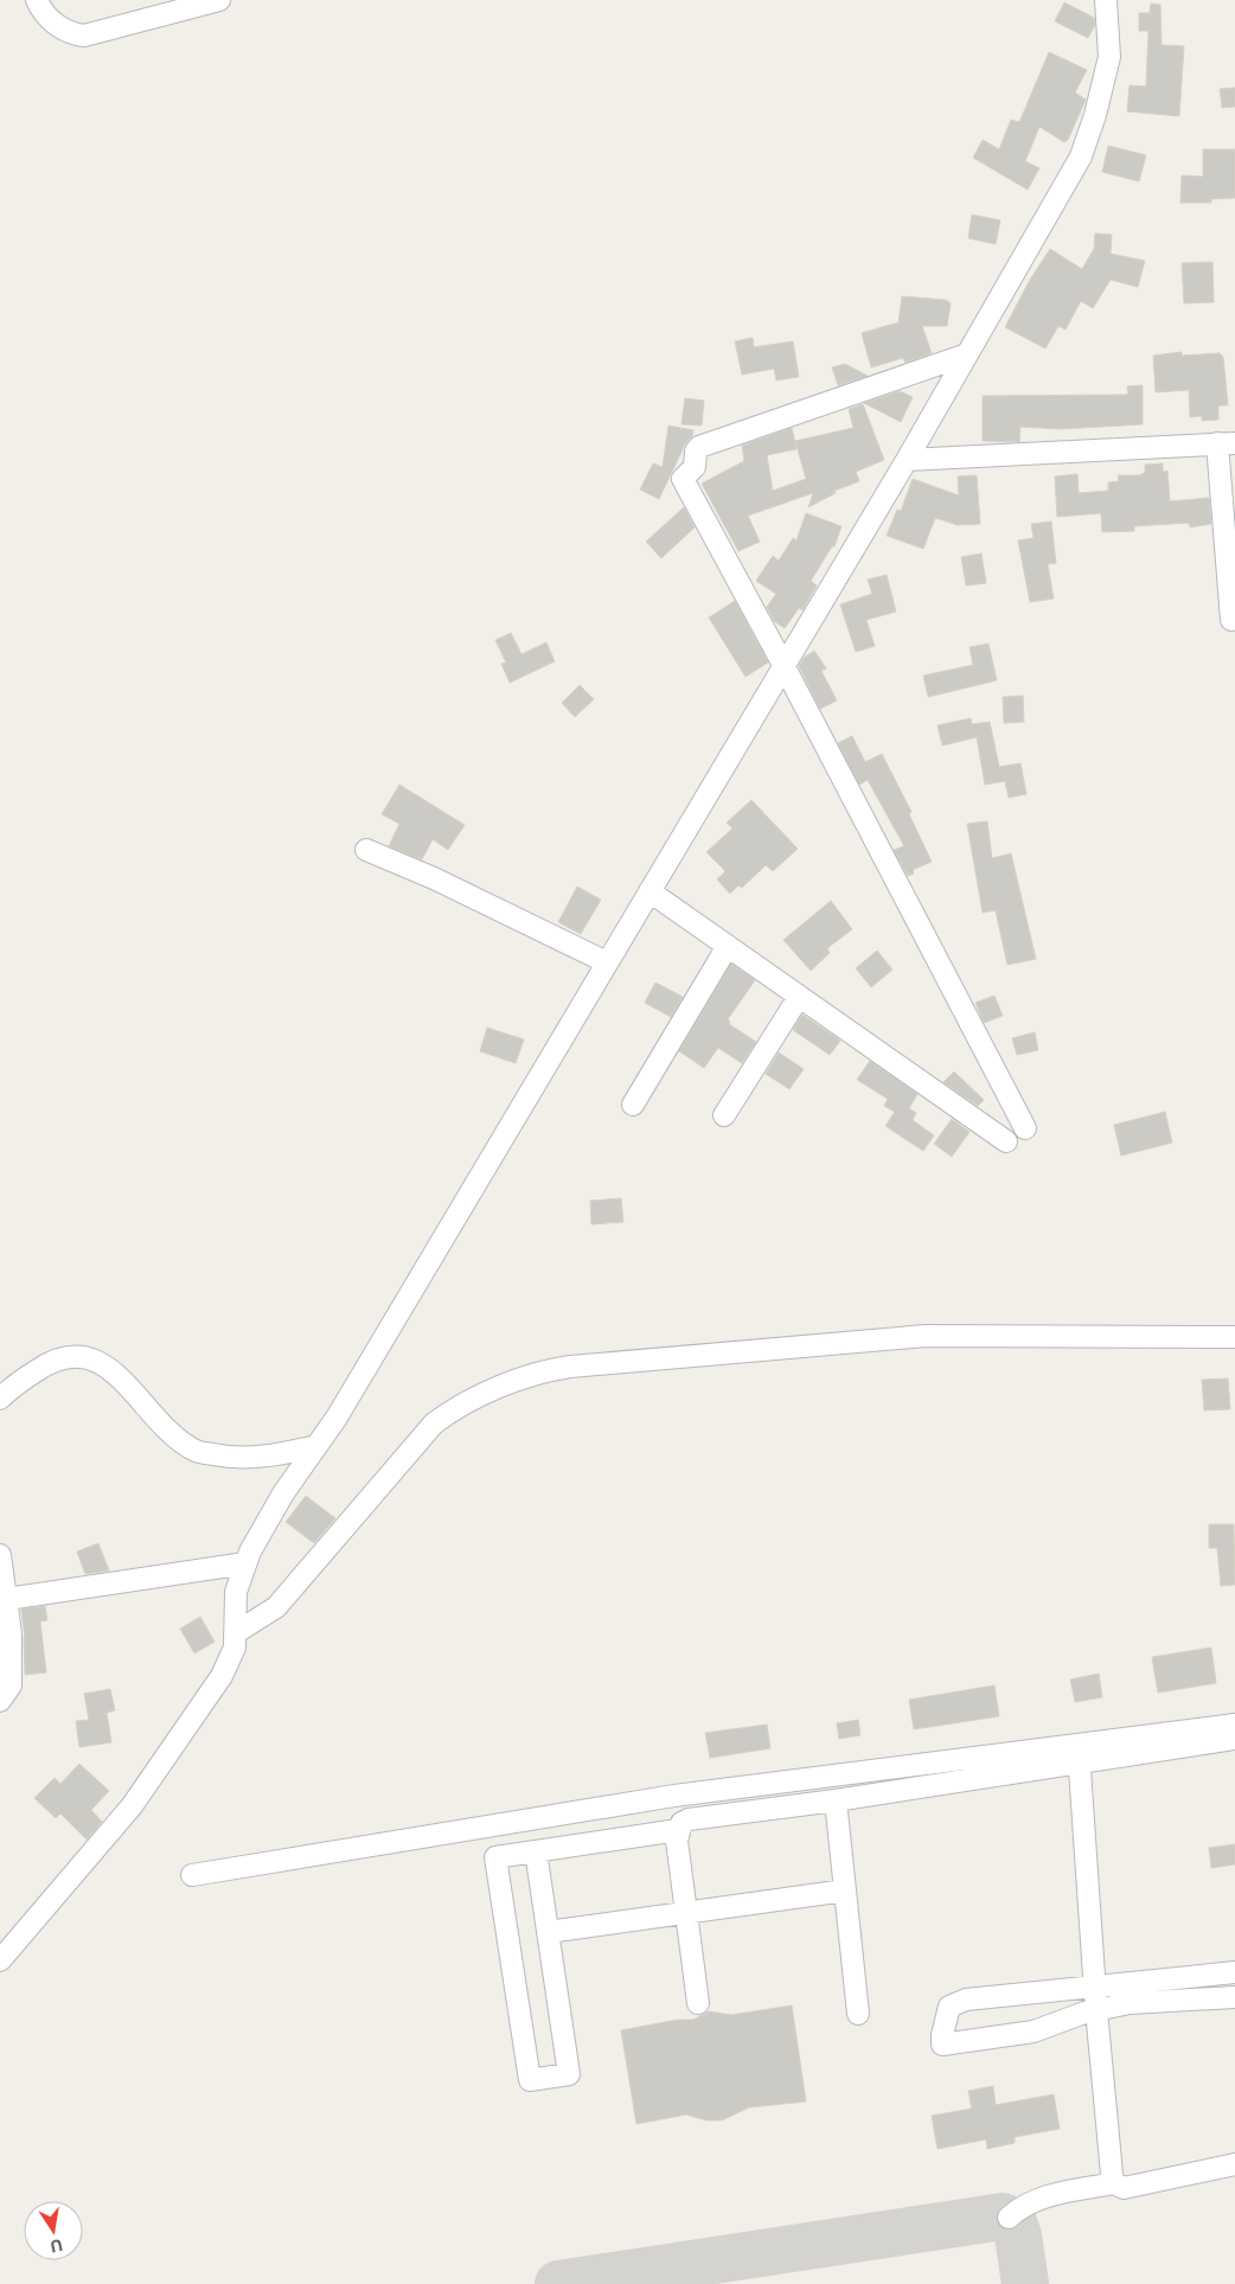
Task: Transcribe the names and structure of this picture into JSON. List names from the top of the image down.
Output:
{
  "north": "bottom"
}
